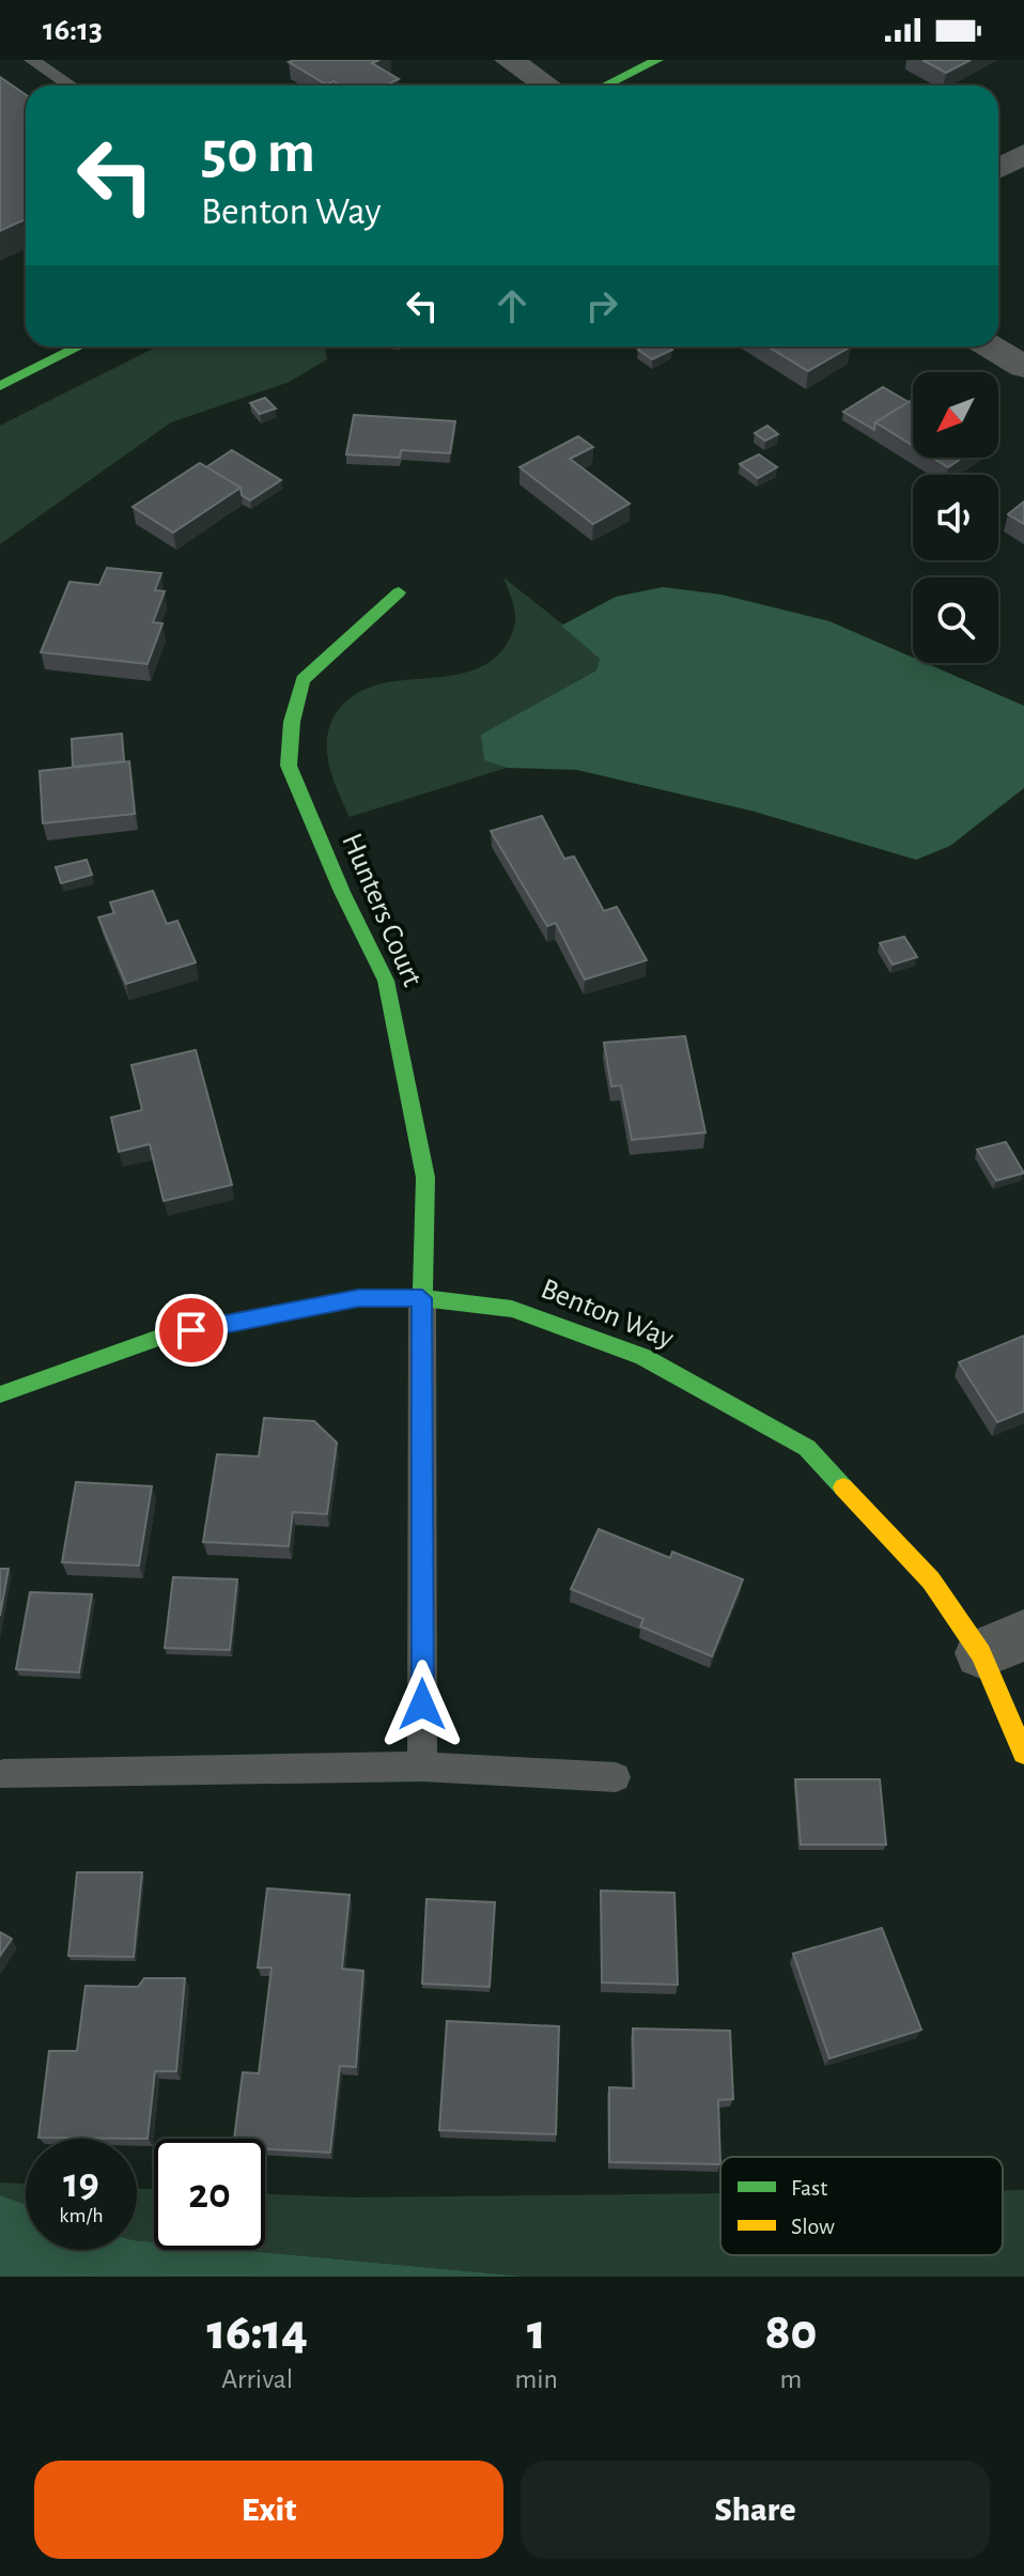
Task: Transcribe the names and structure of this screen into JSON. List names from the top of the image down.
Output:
{
  "streets": {
    "street": ["Hunters Court", "Benton Way"]
  },
  "crossings": [
    ["Hunters Court", "Benton Way"]
  ],
  "legend": ["Fast", "Slow"],
  "north": "bottom left",
  "page": {
    "status": "16:13",
    "turn": ["50 m", "Benton Way"],
    "speed": "19 km/h",
    "limit": "20",
    "eta": [
      "16:14",
      "Arrival",
      "1",
      "min",
      "80",
      "m"
    ],
    "buttons": ["Exit", "Share"]
  }
}
